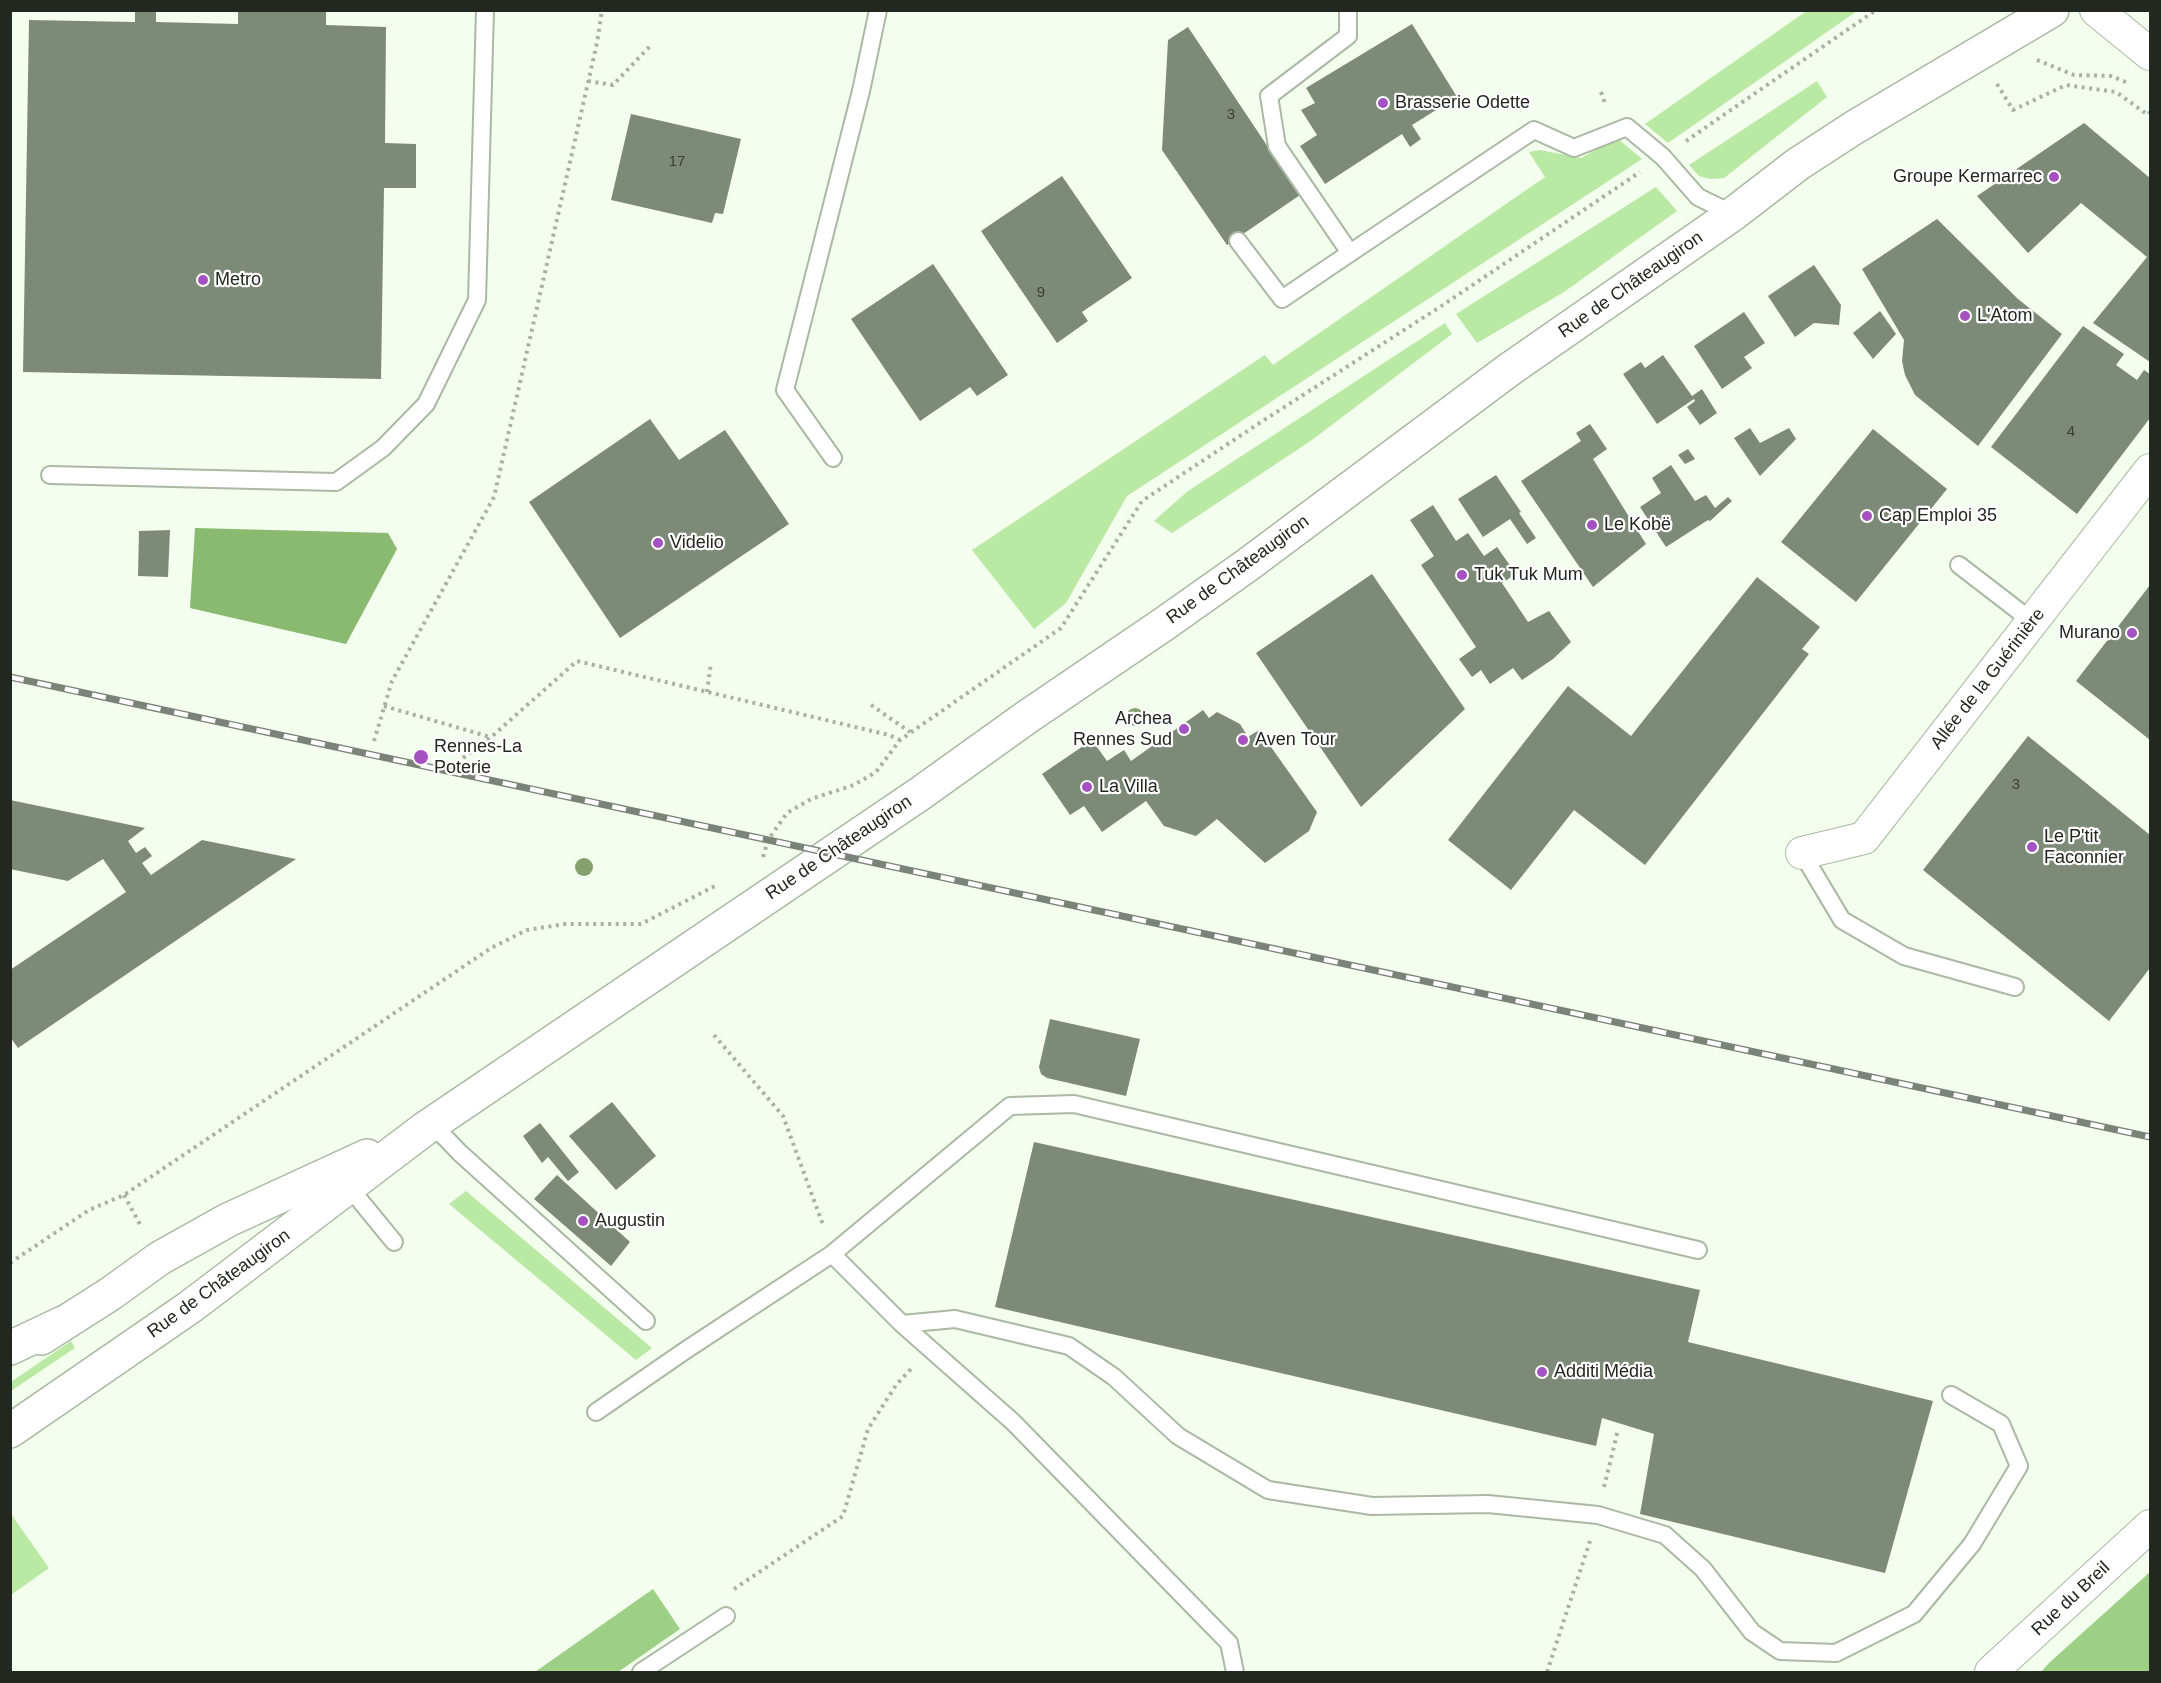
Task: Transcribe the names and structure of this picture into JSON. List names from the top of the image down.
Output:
{
  "streets": {
    "main road": ["Rue de Châteaugiron"],
    "street": ["Allée de la Guérinière", "Rue du Breil"]
  },
  "places": [
    "Brasserie Odette",
    "Groupe Kermarrec",
    "Metro",
    "L'Atom",
    "Cap Emploi 35",
    "Le Kobë",
    "Videlio",
    "Tuk Tuk Mum",
    "Murano",
    "Archea Rennes Sud",
    "Aven Tour",
    "Rennes-La Poterie",
    "La Villa",
    "Le P'tit Faconnier",
    "Augustin",
    "Additi Média"
  ],
  "house_numbers": [
    "3",
    "17",
    "9",
    "4",
    "3"
  ]
}
